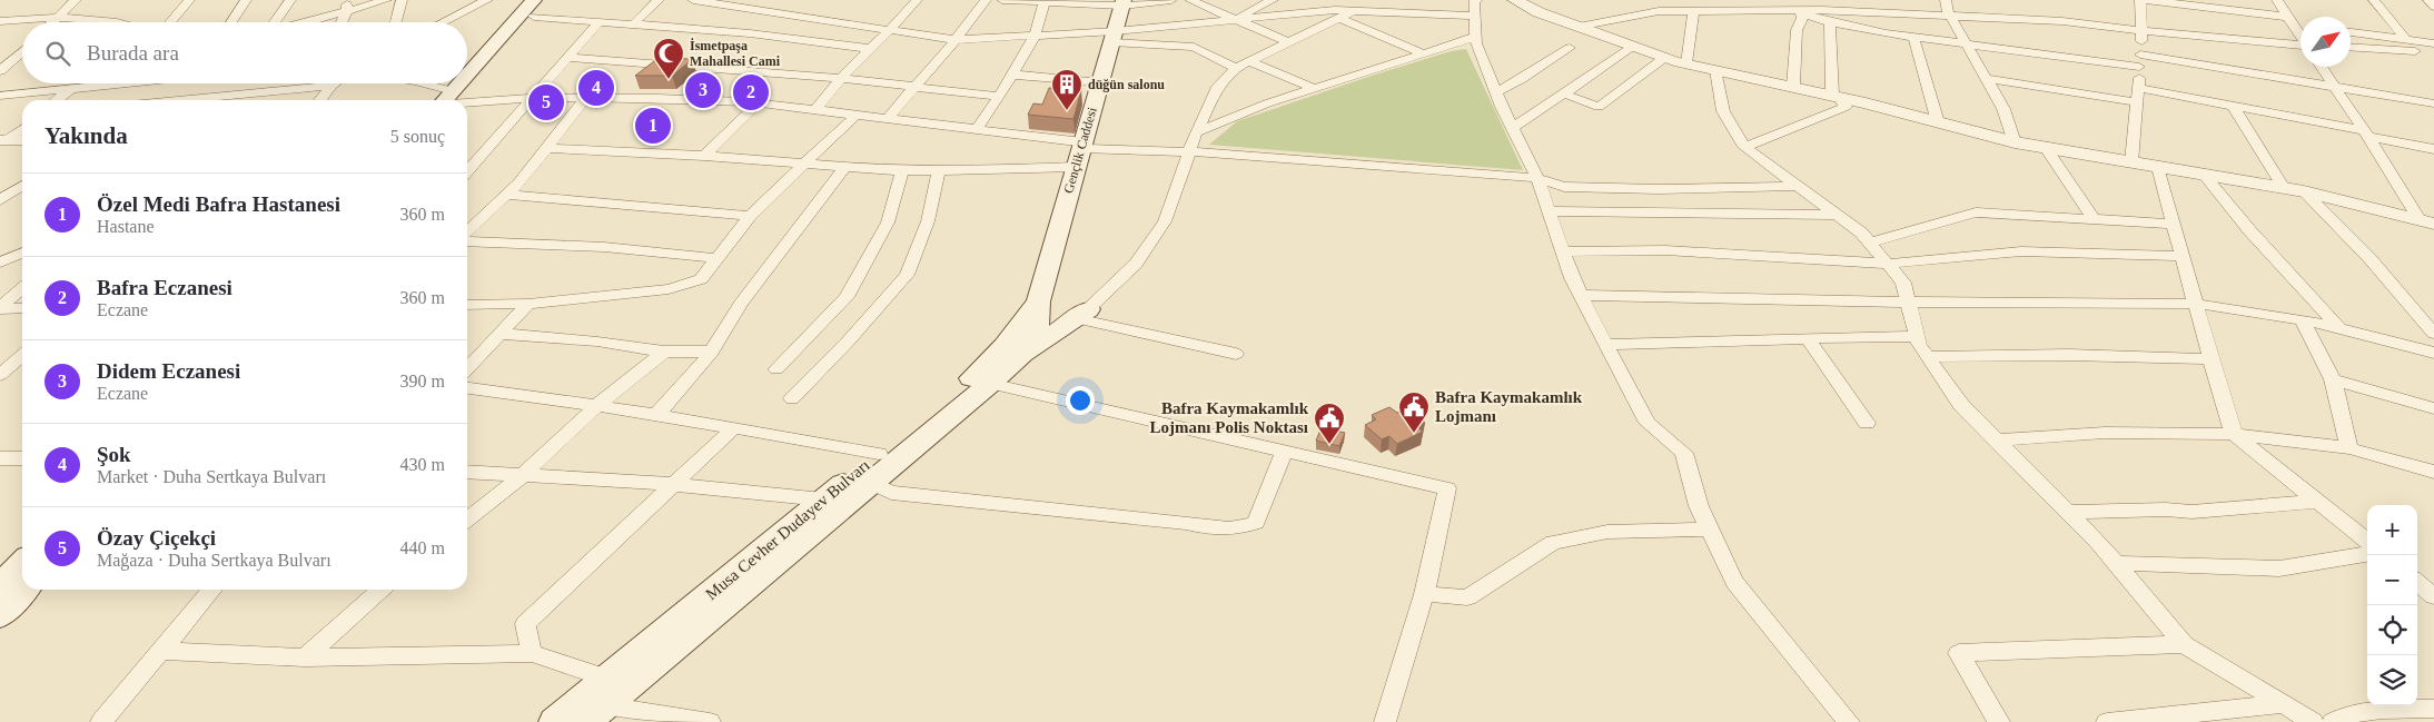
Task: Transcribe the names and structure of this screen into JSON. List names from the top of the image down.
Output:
{
  "streets": {
    "main road": ["Gençlik Caddesi", "Musa Cevher Dudayev Bulvarı"]
  },
  "crossings": [
    ["Gençlik Caddesi", "Musa Cevher Dudayev Bulvarı"]
  ],
  "places": {
    "mosque": ["İsmetpaşa Mahallesi Cami"],
    "building": ["düğün salonu"],
    "public building": ["Bafra Kaymakamlık Lojmanı", "Bafra Kaymakamlık Lojmanı Polis Noktası"]
  },
  "north": "top right",
  "page": {
    "search": "Burada ara",
    "pins": [
      "4",
      "3",
      "2",
      "5",
      "1"
    ],
    "heading": ["Yakında", "5 sonuç"],
    "list": [
      {
        "mark": "1",
        "name": "Özel Medi Bafra Hastanesi",
        "note": "Hastane",
        "value": "360 m"
      },
      {
        "mark": "2",
        "name": "Bafra Eczanesi",
        "note": "Eczane",
        "value": "360 m"
      },
      {
        "mark": "3",
        "name": "Didem Eczanesi",
        "note": "Eczane",
        "value": "390 m"
      },
      {
        "mark": "4",
        "name": "Şok",
        "note": "Market · Duha Sertkaya Bulvarı",
        "value": "430 m"
      },
      {
        "mark": "5",
        "name": "Özay Çiçekçi",
        "note": "Mağaza · Duha Sertkaya Bulvarı",
        "value": "440 m"
      }
    ],
    "map_buttons": ["+", "−"]
  }
}
